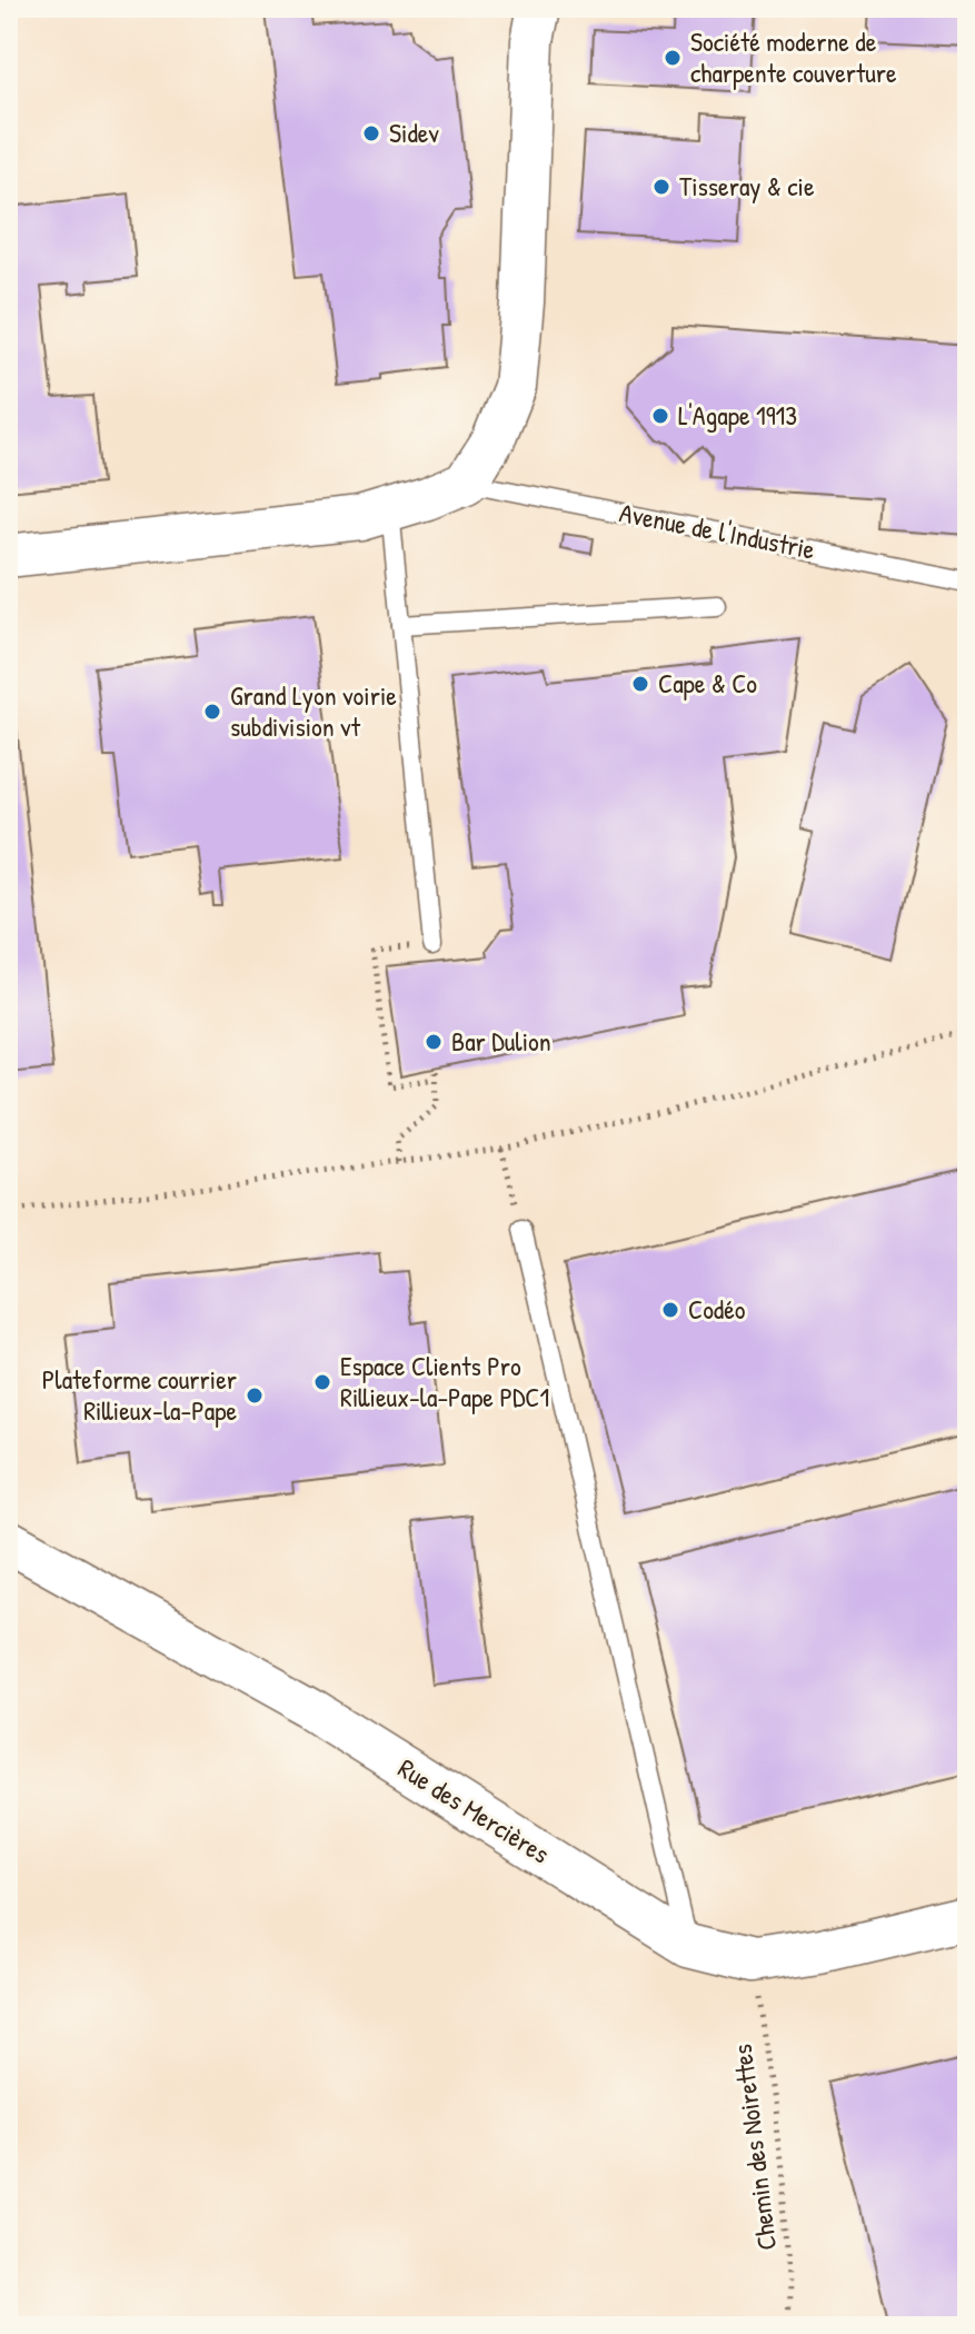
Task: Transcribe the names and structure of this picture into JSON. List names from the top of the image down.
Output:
{
  "streets": {
    "street": ["Rue des Mercières"],
    "lane": ["Avenue de l'Industrie"],
    "path": ["Chemin des Noirettes"]
  },
  "crossings": [
    ["Rue des Mercières", "Chemin des Noirettes"]
  ],
  "places": [
    "Société moderne de charpente couverture",
    "Sidev",
    "Tisseray & cie",
    "L'Agape 1913",
    "Cape & Co",
    "Grand Lyon voirie subdivision vt",
    "Bar Dulion",
    "Codéo",
    "Espace Clients Pro Rillieux-la-Pape PDC1",
    "Plateforme courrier Rillieux-la-Pape"
  ]
}
